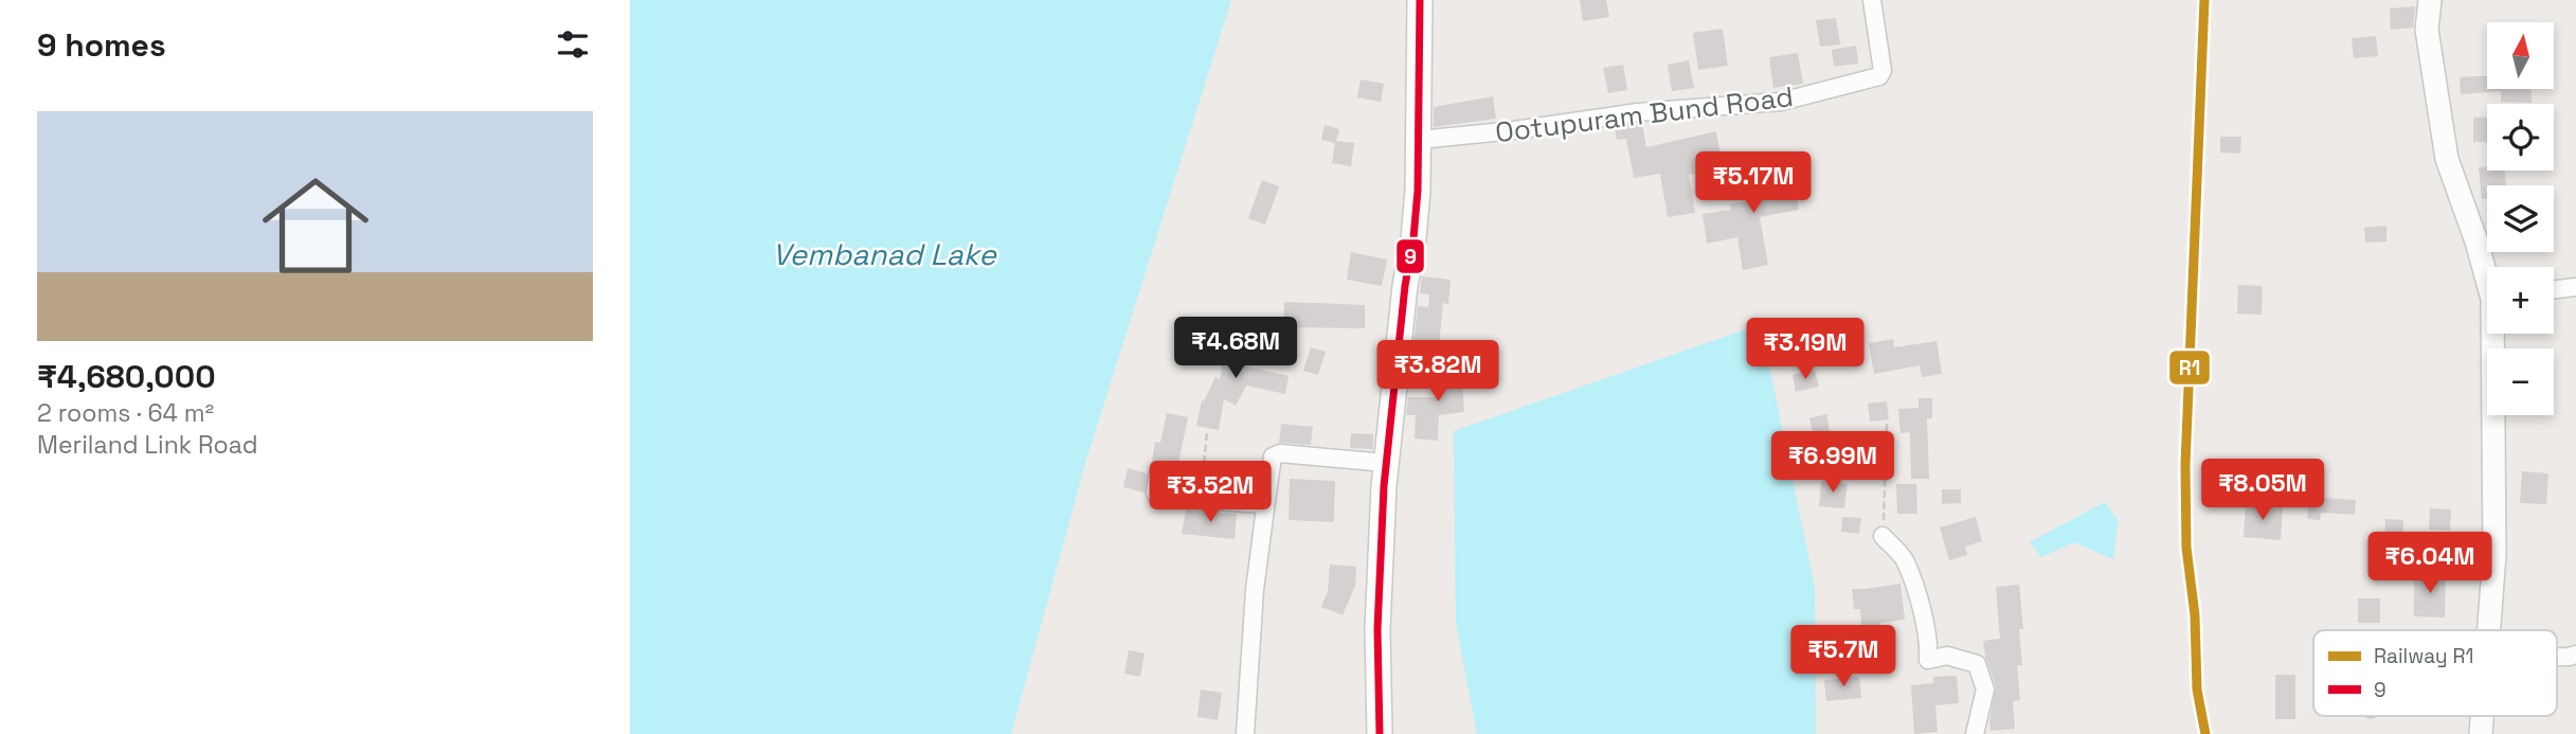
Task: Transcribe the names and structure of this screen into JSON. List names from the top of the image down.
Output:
{
  "streets": {
    "street": ["Ootupuram Bund Road"]
  },
  "water": ["Vembanad Lake"],
  "lines": ["rail line R1", "transit line 9"],
  "legend": ["Railway R1", "9"],
  "north": "top",
  "page": {
    "heading": "9 homes",
    "map_buttons": ["+", "−"],
    "list": [
      {
        "name": "₹4,680,000",
        "note": "2 rooms · 64 m² · Meriland Link Road"
      }
    ],
    "price": [
      "₹5.17M",
      "₹4.68M",
      "₹3.19M",
      "₹3.82M",
      "₹6.99M",
      "₹8.05M",
      "₹3.52M",
      "₹6.04M",
      "₹5.7M"
    ]
  }
}
